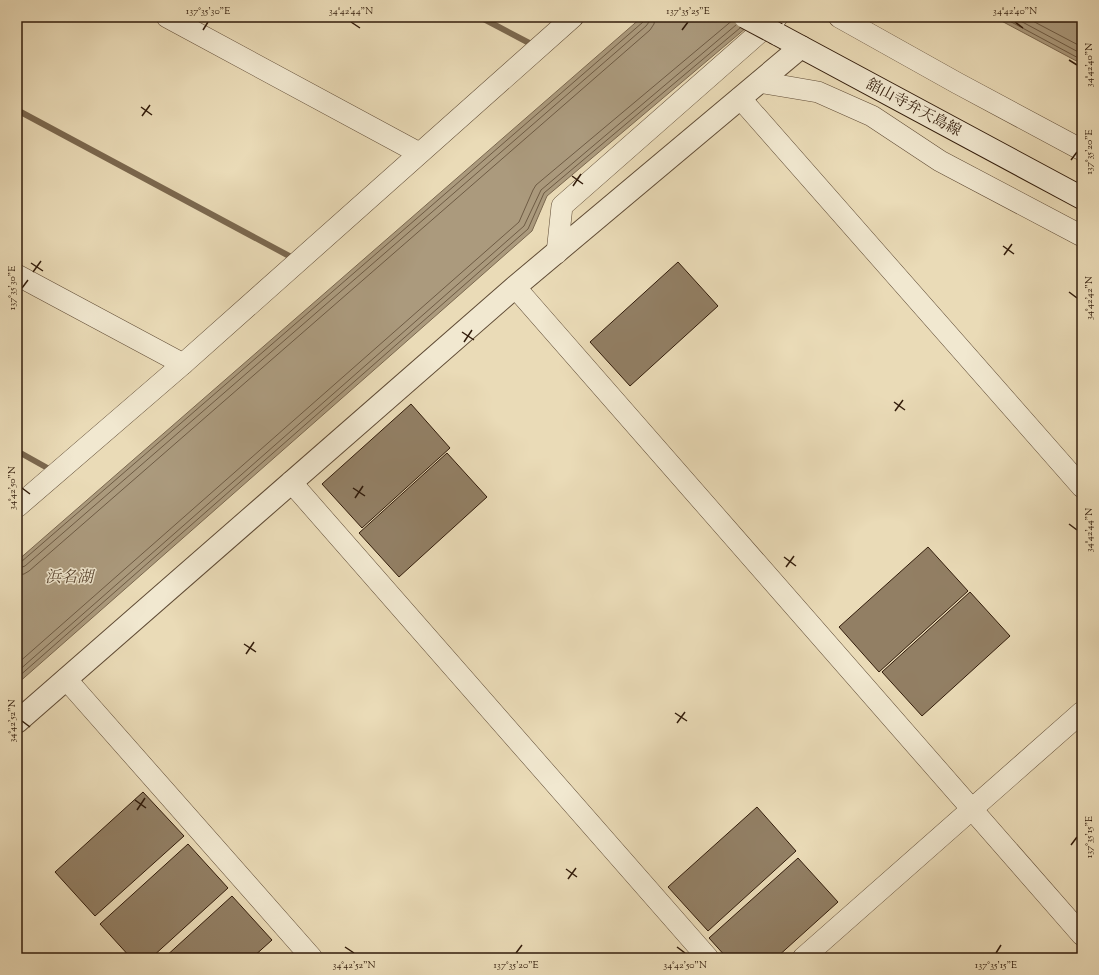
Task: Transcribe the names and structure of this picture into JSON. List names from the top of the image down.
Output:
{
  "streets": {
    "street": ["舘山寺弁天島線"]
  },
  "water": ["浜名湖"],
  "coordinates": [
    "137°35'30\"E",
    "34°42'44\"N",
    "137°35'25\"E",
    "34°42'40\"N",
    "137°35'20\"E",
    "34°42'42\"N",
    "34°42'50\"N",
    "34°42'52\"N",
    "137°35'15\"E"
  ]
}
